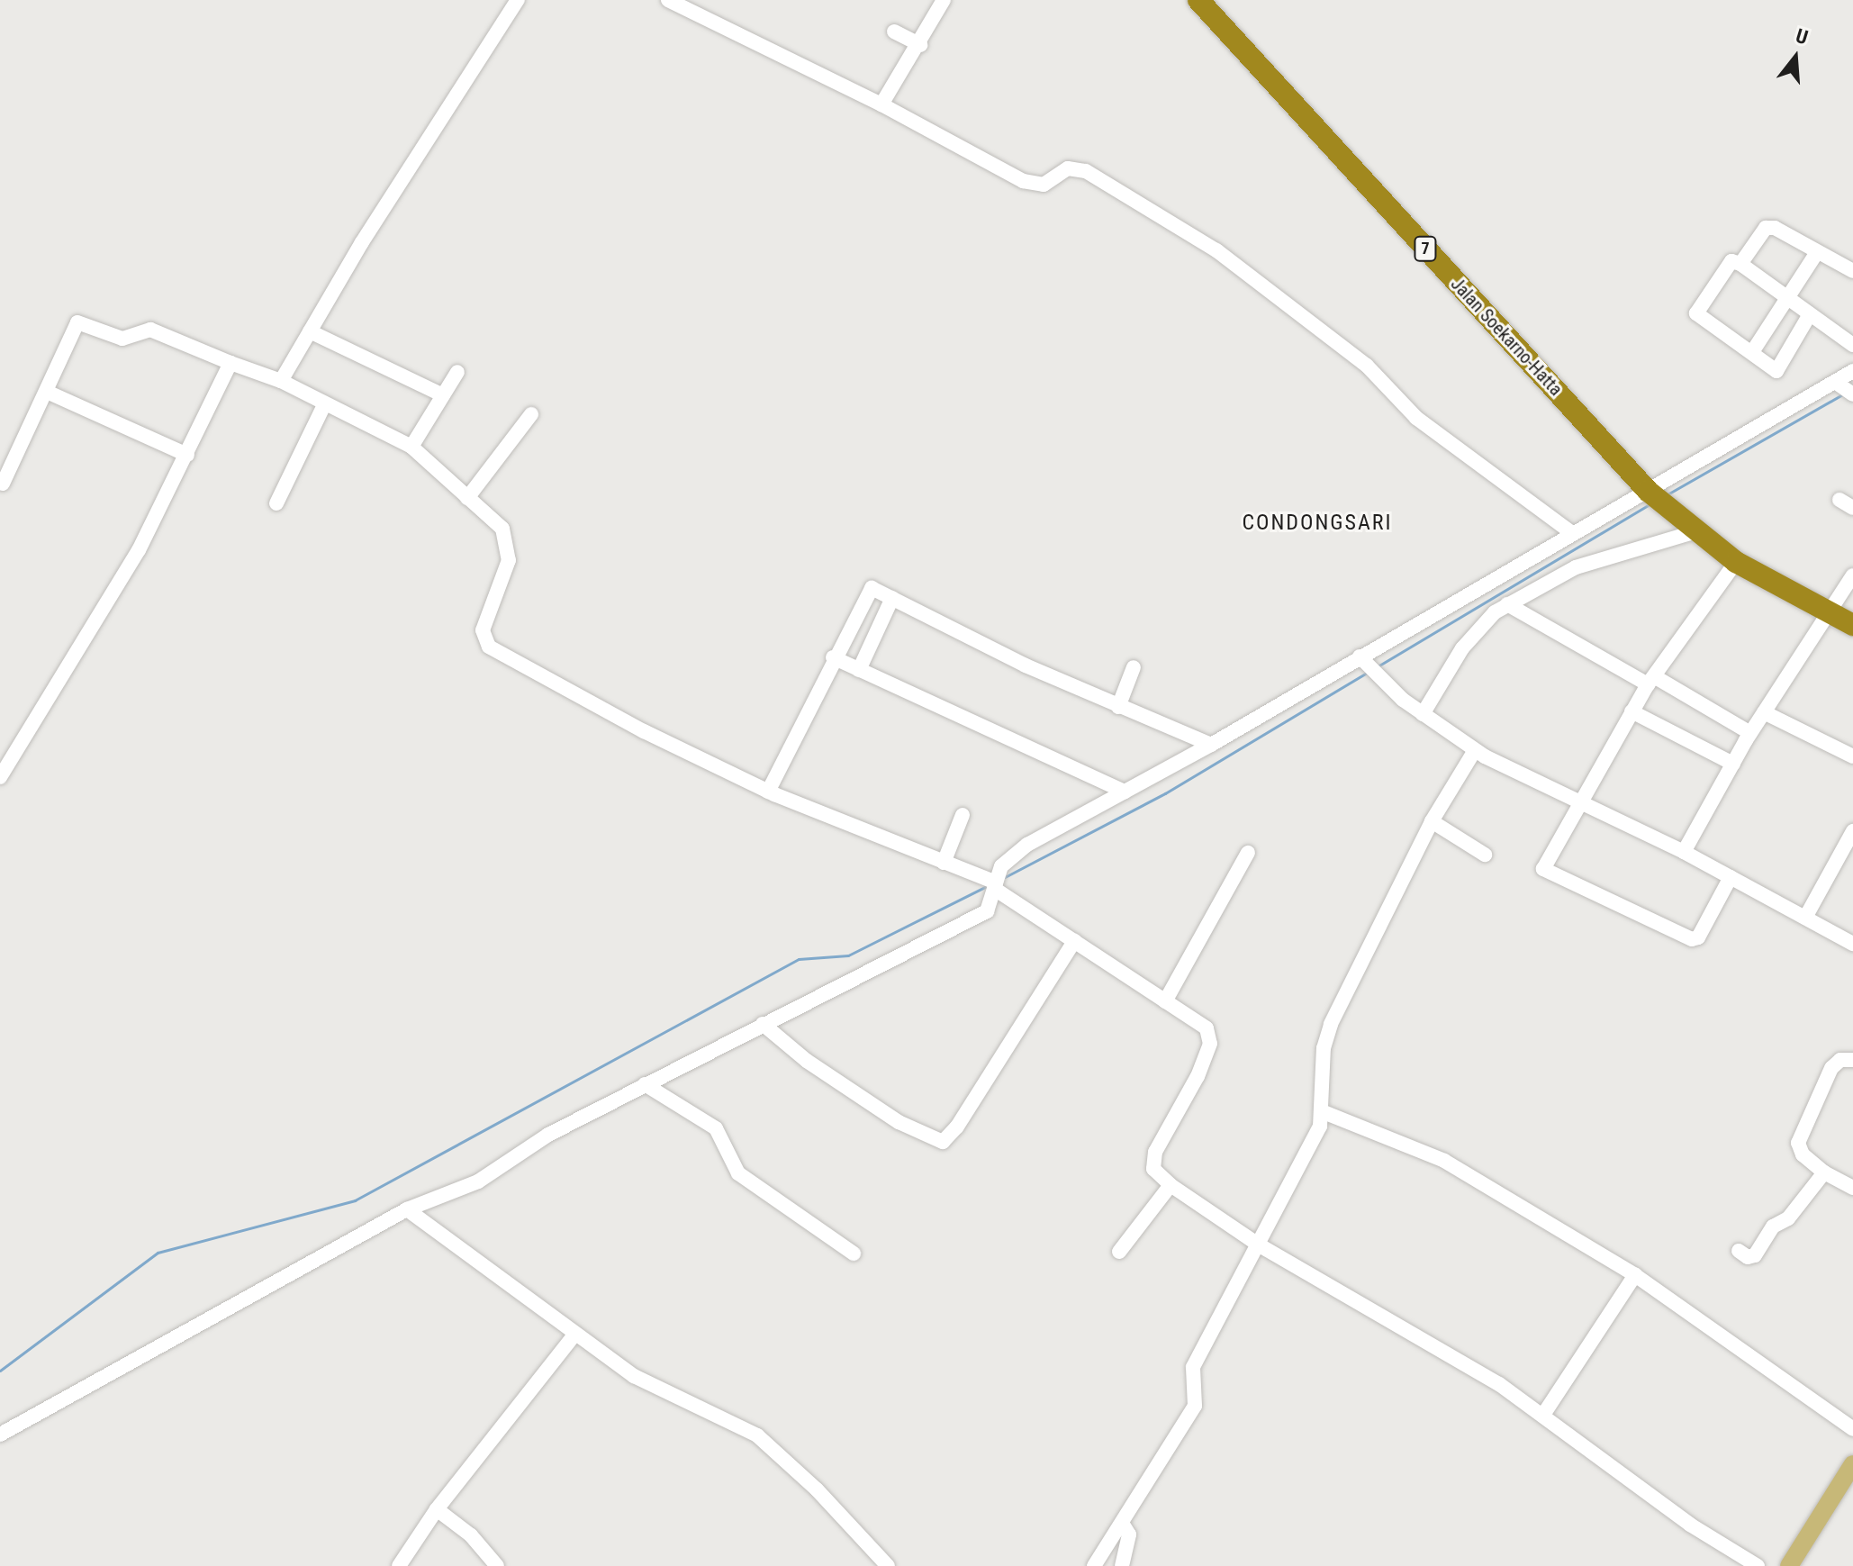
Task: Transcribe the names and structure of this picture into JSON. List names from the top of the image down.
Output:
{
  "streets": {
    "highway": ["7", "Jalan Soekarno-Hatta"]
  },
  "districts": ["CONDONGSARI"],
  "north": "top"
}
